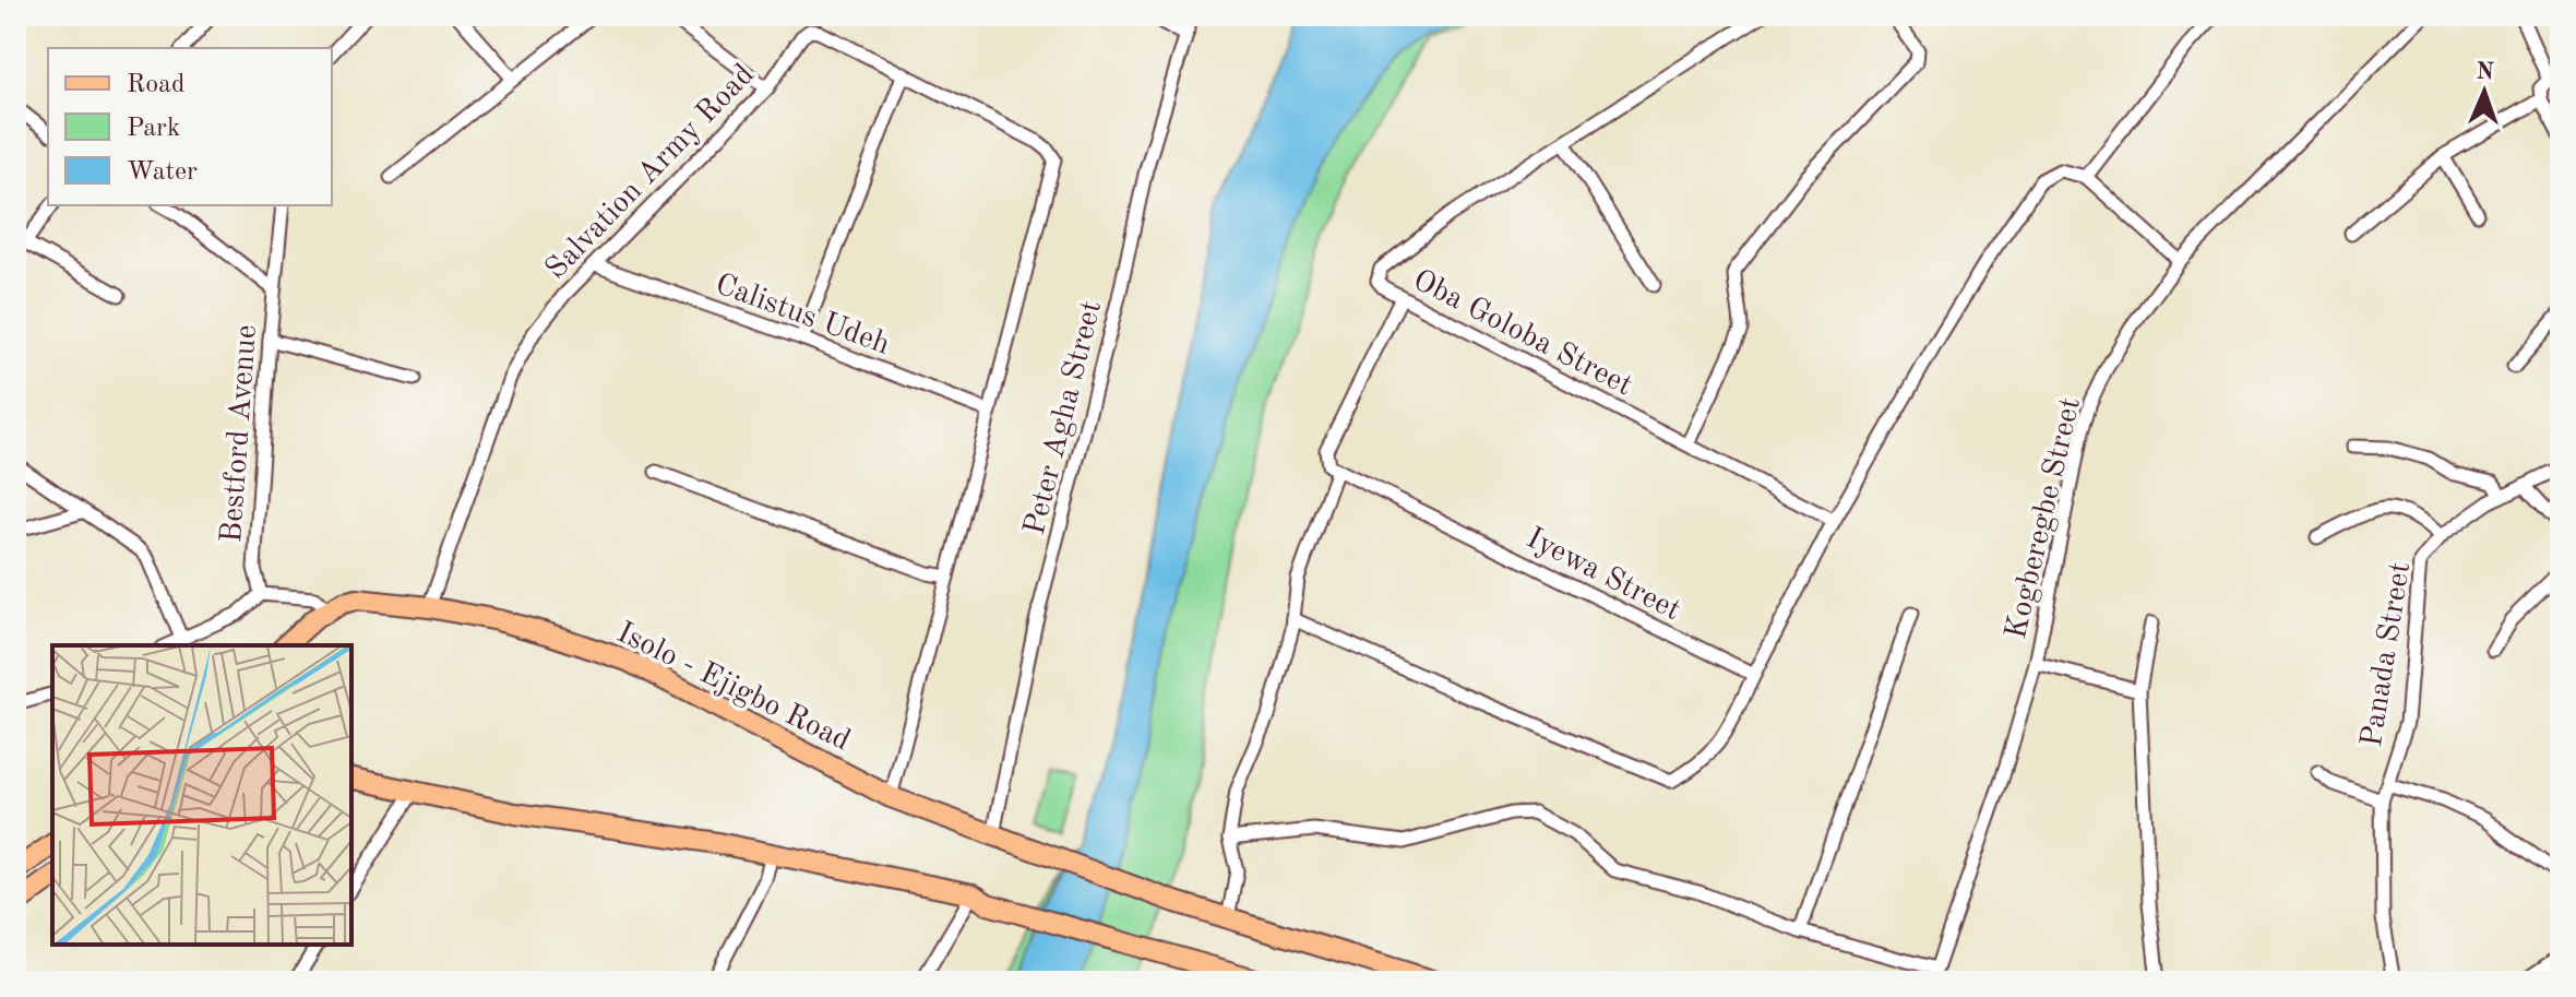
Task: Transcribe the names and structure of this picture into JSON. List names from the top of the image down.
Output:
{
  "streets": {
    "main road": ["Isolo - Ejigbo Road"],
    "street": [
      "Salvation Army Road",
      "Calistus Udeh",
      "Oba Goloba Street",
      "Peter Agha Street",
      "Bestford Avenue",
      "Kogberegbe Street",
      "Iyewa Street",
      "Panada Street"
    ]
  },
  "crossings": [
    ["Salvation Army Road", "Calistus Udeh"],
    ["Salvation Army Road", "Isolo - Ejigbo Road"],
    ["Peter Agha Street", "Isolo - Ejigbo Road"]
  ],
  "legend": ["Road", "Park", "Water"],
  "north": "top"
}
